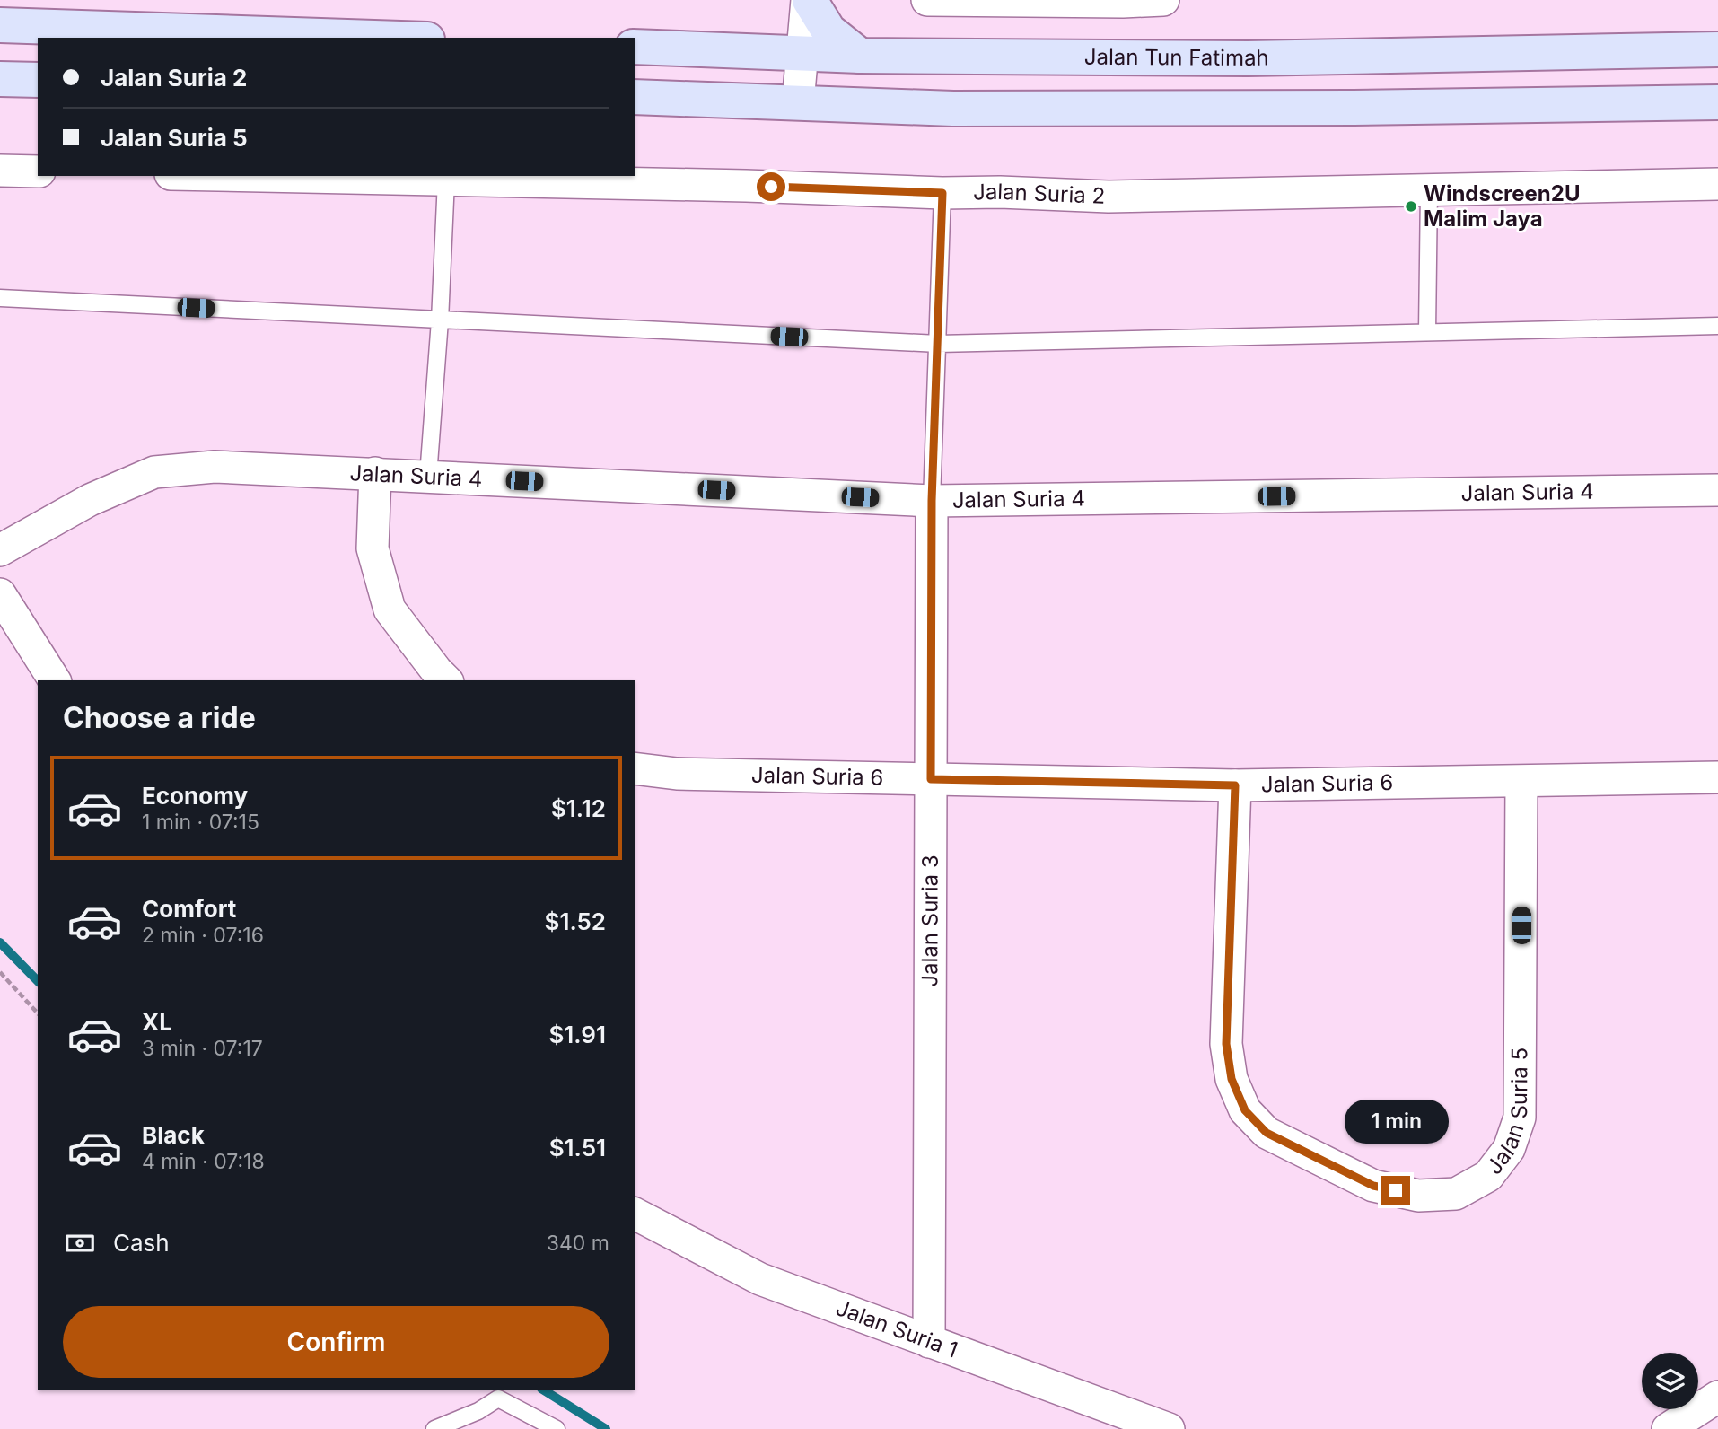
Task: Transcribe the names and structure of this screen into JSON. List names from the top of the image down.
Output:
{
  "streets": {
    "main road": ["Jalan Tun Fatimah"],
    "street": [
      "Jalan Suria 2",
      "Jalan Suria 4",
      "Jalan Suria 6",
      "Jalan Suria 3",
      "Jalan Suria 5",
      "Jalan Suria 1"
    ]
  },
  "crossings": [
    ["Jalan Suria 4", "Jalan Suria 3"],
    ["Jalan Suria 6", "Jalan Suria 3"],
    ["Jalan Suria 6", "Jalan Suria 5"],
    ["Jalan Suria 3", "Jalan Suria 1"]
  ],
  "places": ["Windscreen2U Malim Jaya"],
  "page": {
    "banner": ["Jalan Suria 2", "Jalan Suria 5"],
    "heading": "Choose a ride",
    "list": [
      {
        "name": "Economy",
        "note": "1 min · 07:15",
        "value": "$1.12"
      },
      {
        "name": "Comfort",
        "note": "2 min · 07:16",
        "value": "$1.52"
      },
      {
        "name": "XL",
        "note": "3 min · 07:17",
        "value": "$1.91"
      },
      {
        "name": "Black",
        "note": "4 min · 07:18",
        "value": "$1.51"
      }
    ],
    "bubble": "1 min",
    "pay": ["Cash", "340 m"],
    "buttons": "Confirm"
  }
}
